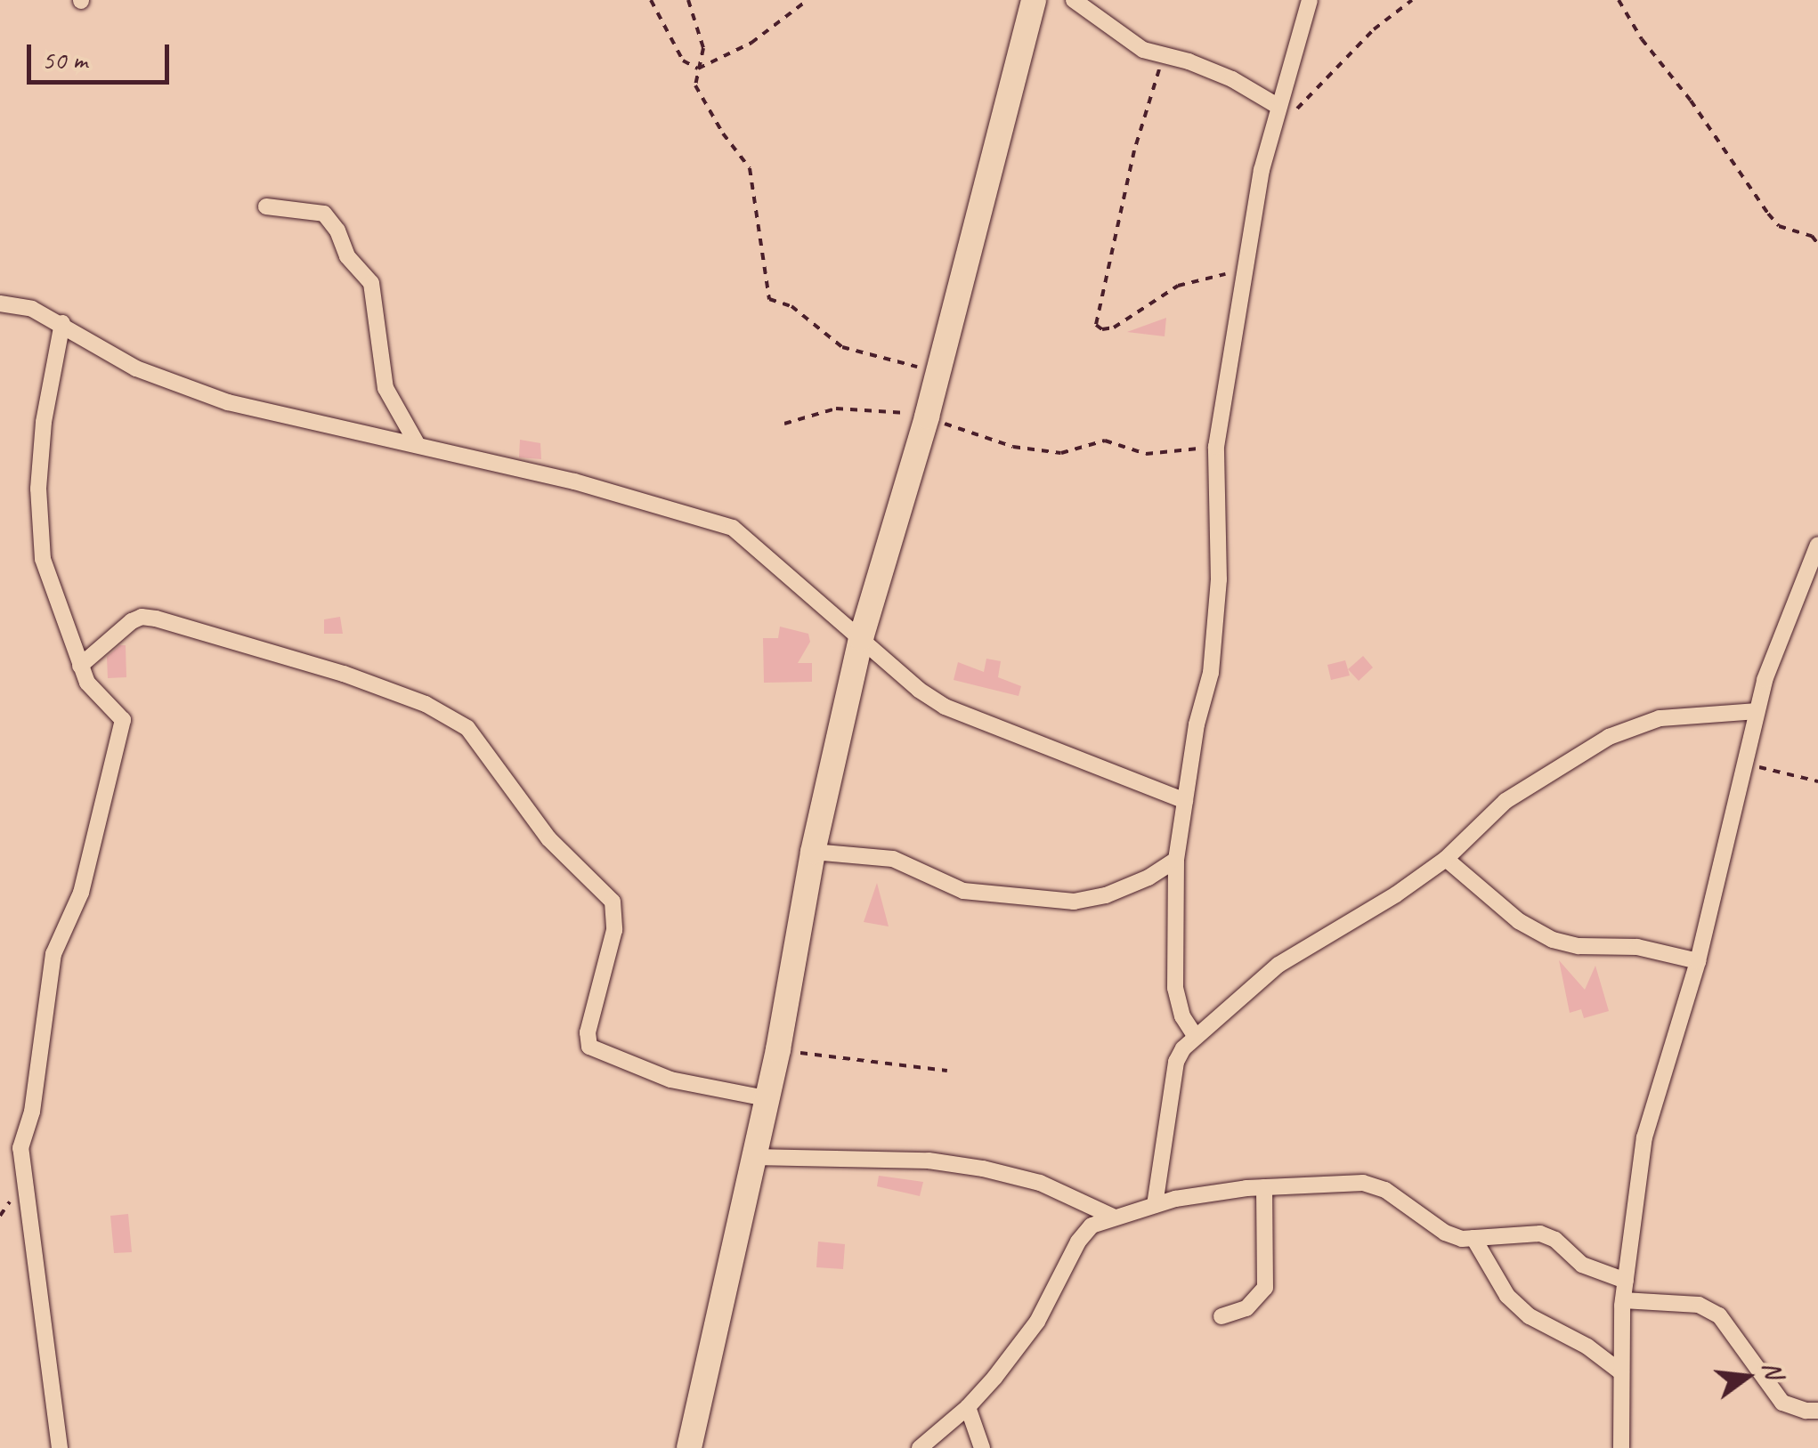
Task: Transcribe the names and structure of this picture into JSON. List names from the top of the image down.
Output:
{
  "scale_bar": "50 m",
  "north": "right"
}
